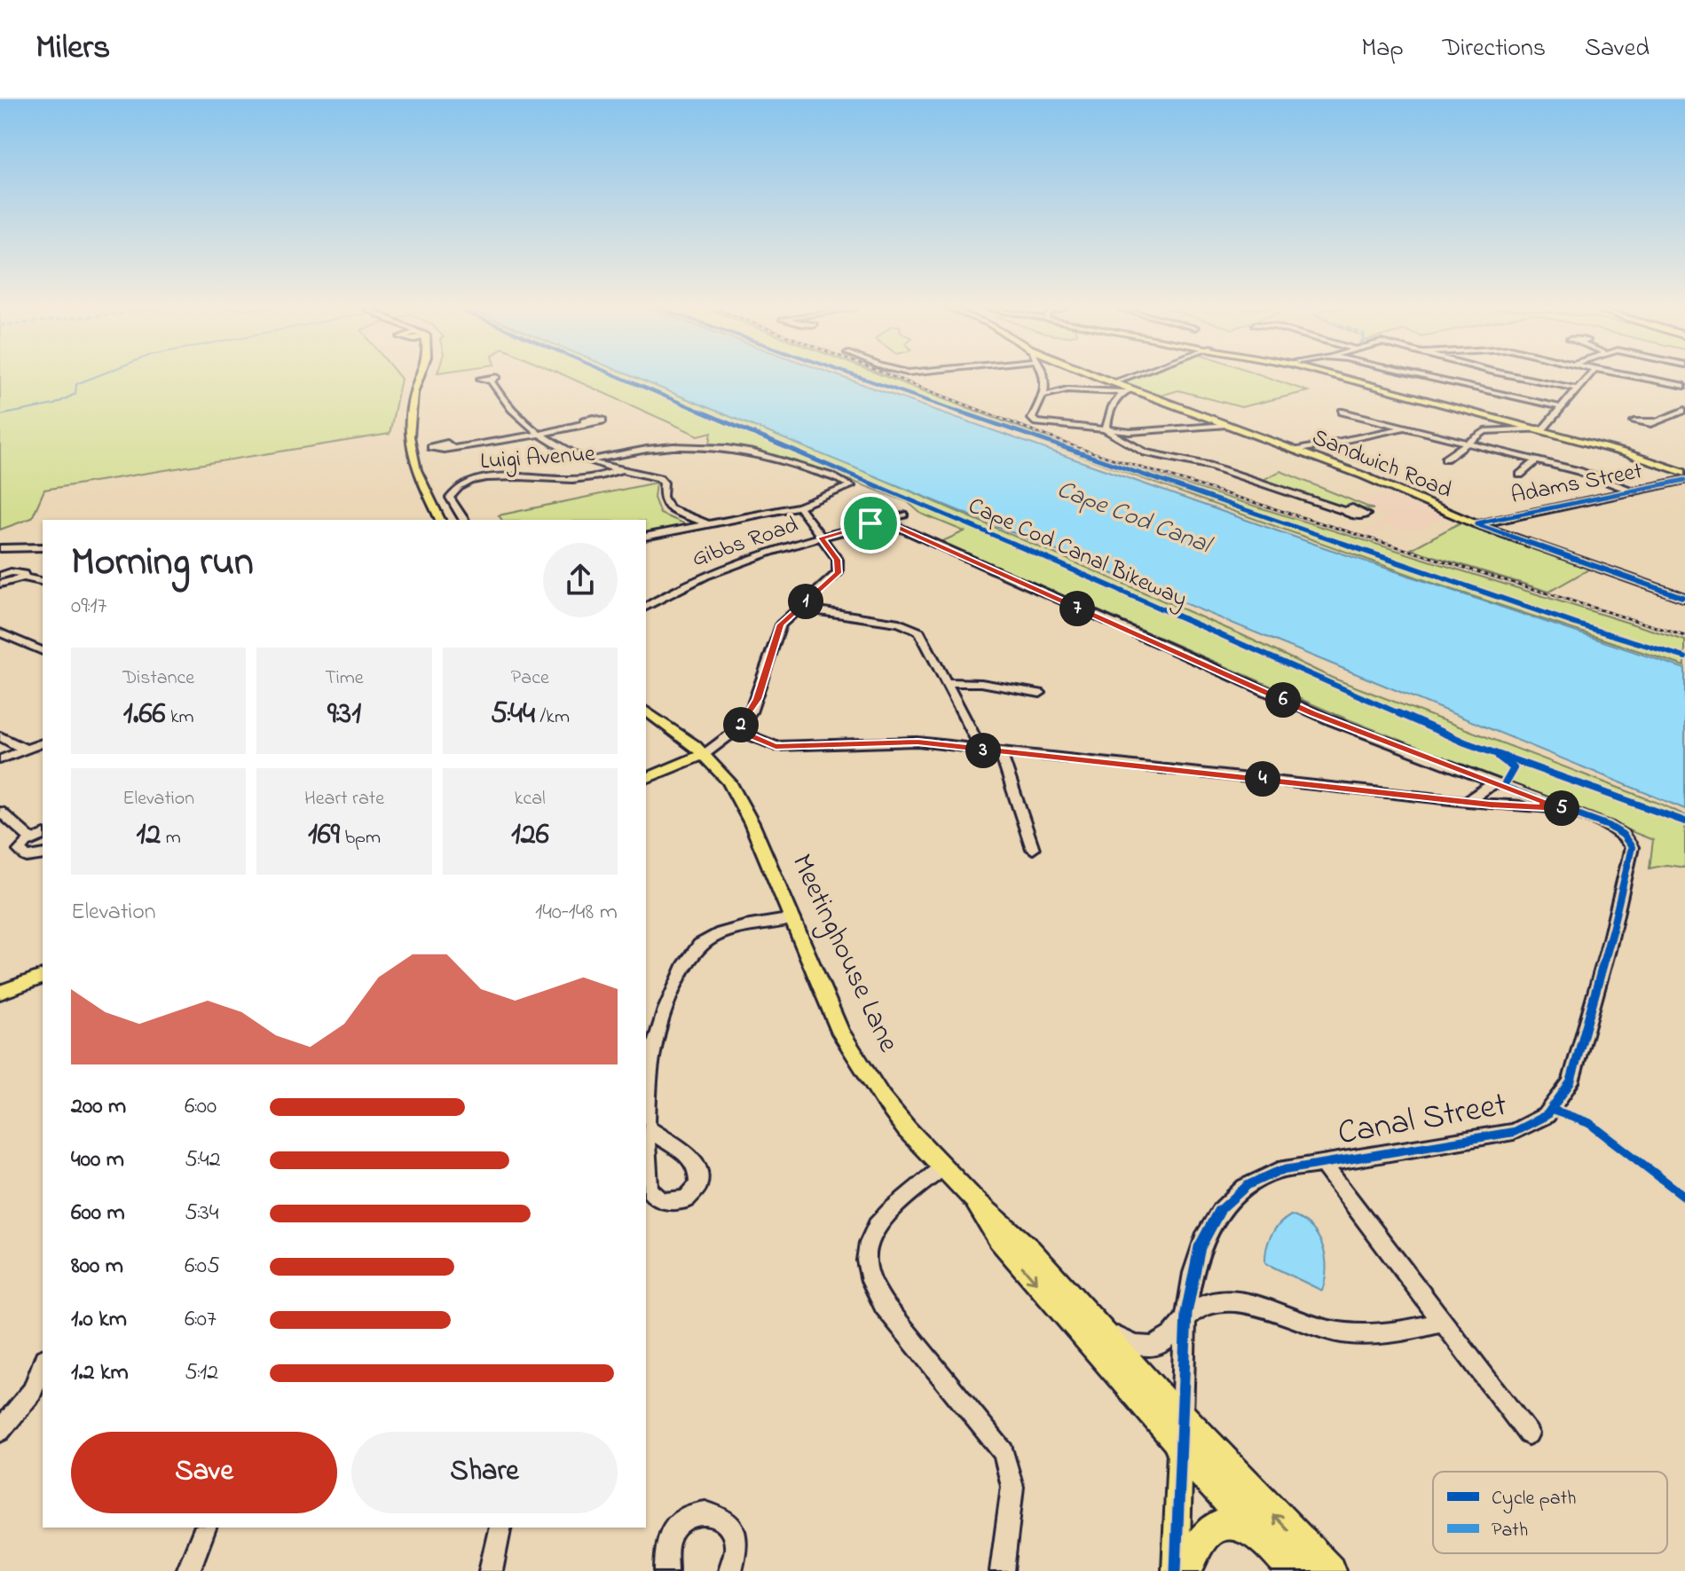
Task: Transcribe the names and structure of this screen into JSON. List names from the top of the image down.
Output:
{
  "streets": {
    "main road": [
      "Sandwich Road",
      "Adams Street",
      "Meetinghouse Lane",
      "Canal Street"
    ],
    "street": ["Luigi Avenue", "Gibbs Road"],
    "cycle path": ["Cape Cod Canal Bikeway"]
  },
  "crossings": [
    ["Sandwich Road", "Adams Street"],
    ["Gibbs Road", "Canal Street"],
    ["Meetinghouse Lane", "Canal Street"]
  ],
  "water": ["Cape Cod Canal"],
  "legend": ["Cycle path", "Path"],
  "page": {
    "header": "Milers",
    "nav": ["Map", "Directions", "Saved"],
    "heading": ["Morning run", "09:17"],
    "pins": [
      "1",
      "7",
      "6",
      "2",
      "3",
      "4",
      "5"
    ],
    "stats": [
      ["Distance", "1.66 km"],
      ["Time", "9:31"],
      ["Pace", "5:44 /km"],
      ["Elevation", "12 m"],
      ["Heart rate", "169 bpm"],
      ["kcal", "126"]
    ],
    "chart": ["Elevation", "140–148 m"],
    "list": [
      {
        "name": "200 m",
        "note": "6:00"
      },
      {
        "name": "400 m",
        "note": "5:42"
      },
      {
        "name": "600 m",
        "note": "5:34"
      },
      {
        "name": "800 m",
        "note": "6:05"
      },
      {
        "name": "1.0 km",
        "note": "6:07"
      },
      {
        "name": "1.2 km",
        "note": "5:12"
      }
    ],
    "buttons": ["Save", "Share"]
  }
}
